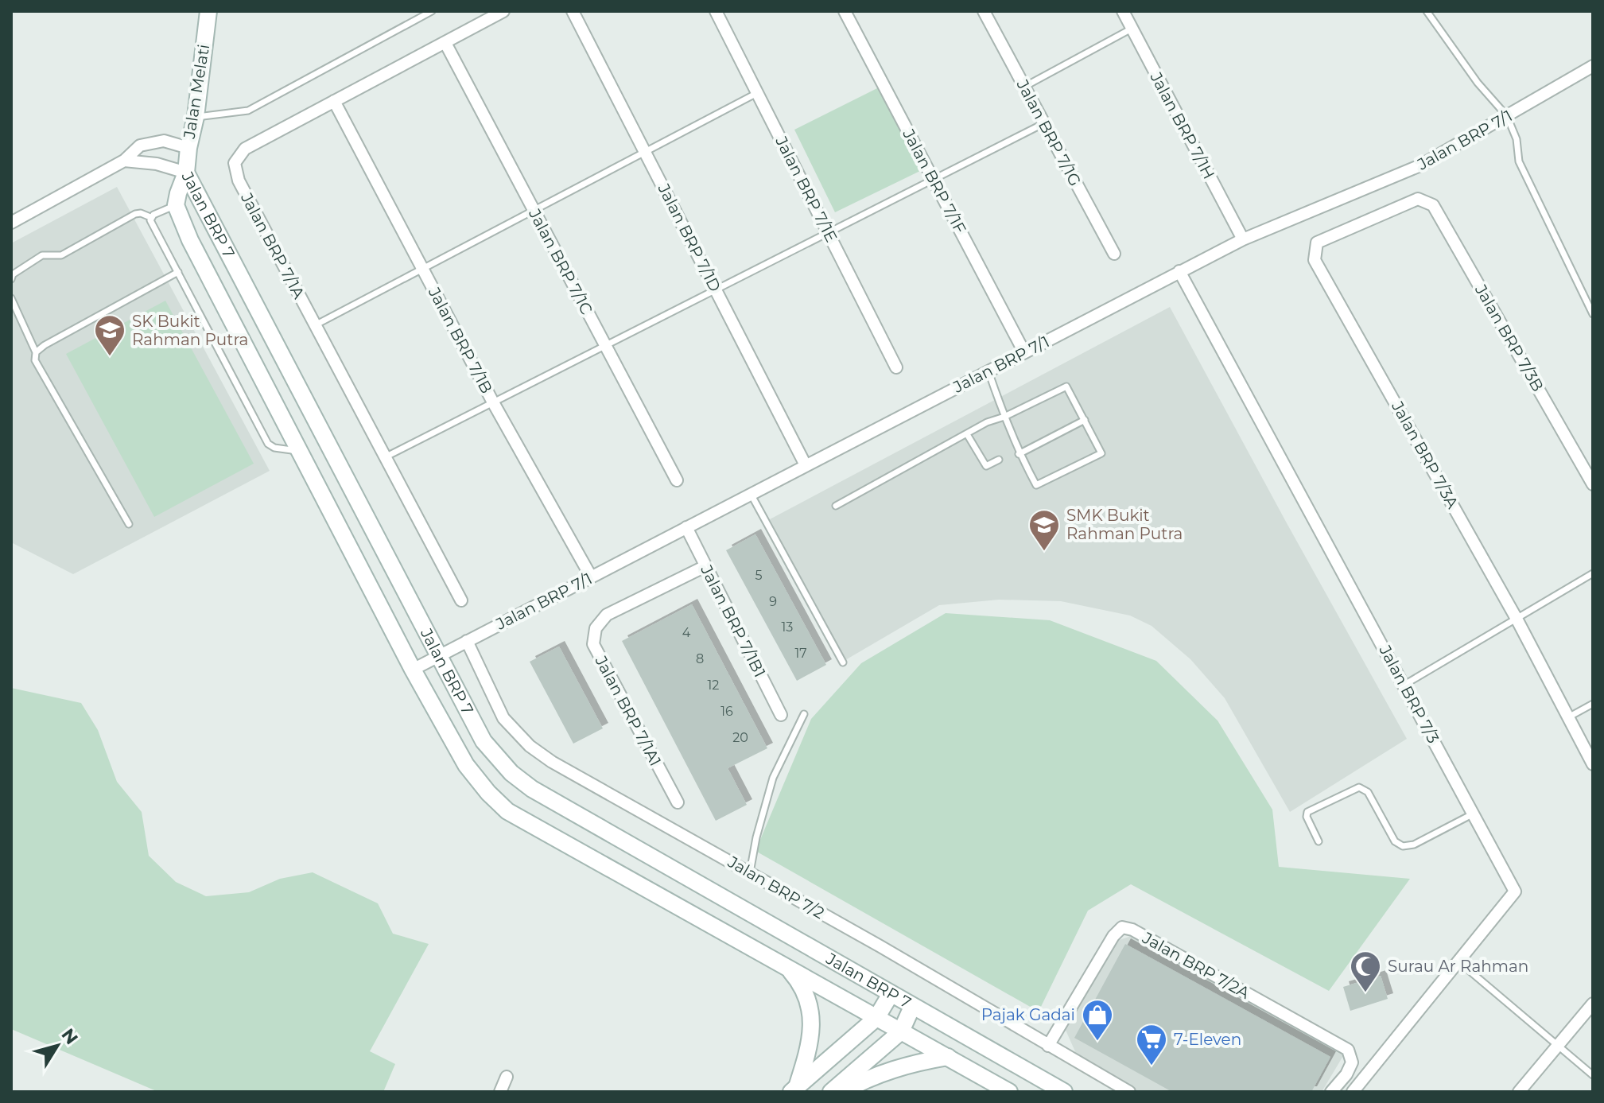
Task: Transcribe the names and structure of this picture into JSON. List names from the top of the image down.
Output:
{
  "streets": {
    "main road": ["Jalan Melati", "Jalan BRP 7"],
    "street": [
      "Jalan BRP 7/1H",
      "Jalan BRP 7/1G",
      "Jalan BRP 7/1",
      "Jalan BRP 7/1F",
      "Jalan BRP 7/1E",
      "Jalan BRP 7/1D",
      "Jalan BRP 7/1A",
      "Jalan BRP 7/1C",
      "Jalan BRP 7/3B",
      "Jalan BRP 7/1B",
      "Jalan BRP 7/3A",
      "Jalan BRP 7/1B1",
      "Jalan BRP 7/3",
      "Jalan BRP 7/1A1",
      "Jalan BRP 7/2",
      "Jalan BRP 7/2A"
    ]
  },
  "crossings": [
    ["Jalan Melati", "Jalan BRP 7"],
    ["Jalan BRP 7/1H", "Jalan BRP 7/1"],
    ["Jalan BRP 7/1", "Jalan BRP 7/1F"],
    ["Jalan BRP 7/1", "Jalan BRP 7"],
    ["Jalan BRP 7/1", "Jalan BRP 7/1D"],
    ["Jalan BRP 7/1", "Jalan BRP 7/1B"],
    ["Jalan BRP 7/1", "Jalan BRP 7/1B1"],
    ["Jalan BRP 7/1", "Jalan BRP 7/3"],
    ["Jalan BRP 7/1", "Jalan BRP 7/2"],
    ["Jalan BRP 7/1A", "Jalan BRP 7/1C"],
    ["Jalan BRP 7/1A", "Jalan BRP 7/1B"],
    ["Jalan BRP 7/3B", "Jalan BRP 7/3A"],
    ["Jalan BRP 7/1B1", "Jalan BRP 7/1A1"],
    ["Jalan BRP 7/2", "Jalan BRP 7/2A"]
  ],
  "places": {
    "school or university": ["SK Bukit Rahman Putra", "SMK Bukit Rahman Putra"],
    "mosque": ["Surau Ar Rahman"],
    "shop": ["Pajak Gadai"],
    "supermarket": ["7-Eleven"]
  },
  "house_numbers": [
    "5",
    "9",
    "13",
    "4",
    "17",
    "8",
    "12",
    "16",
    "20"
  ],
  "north": "top right"
}
